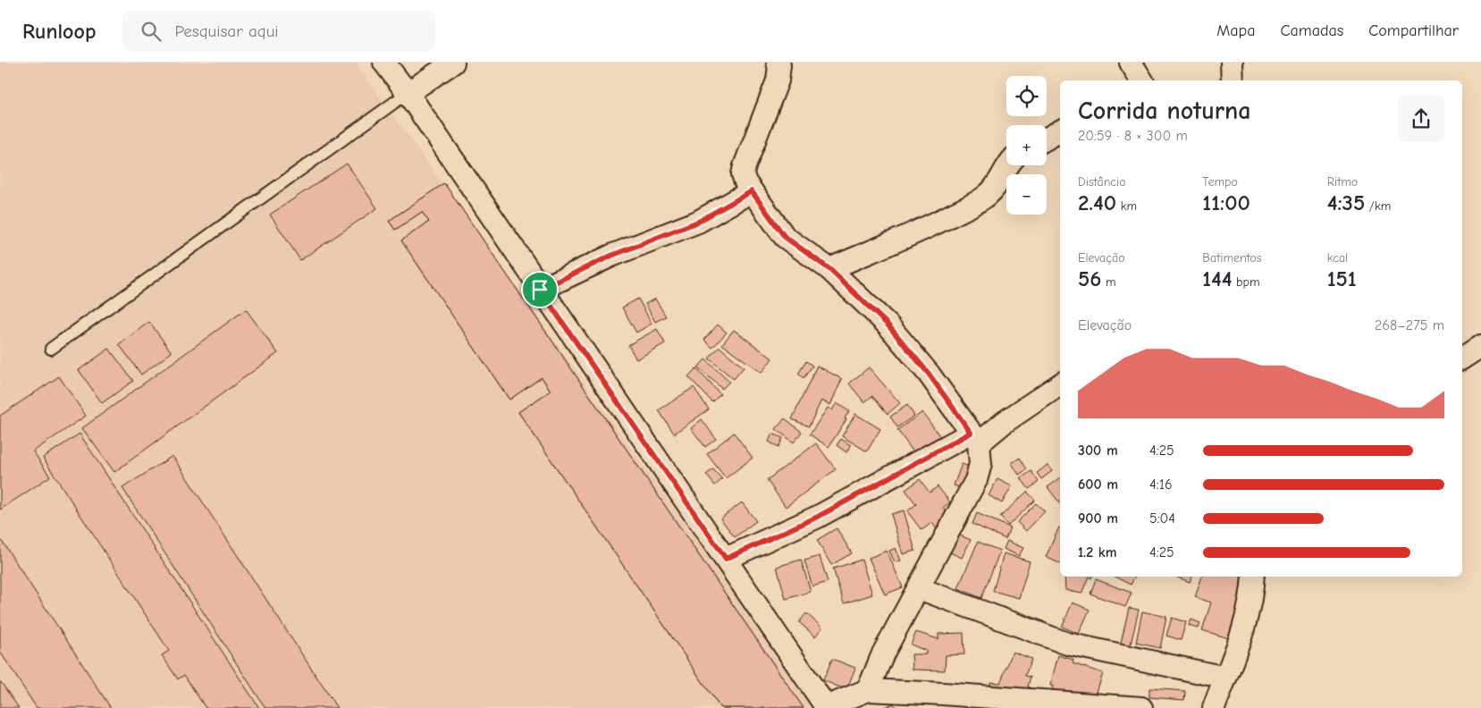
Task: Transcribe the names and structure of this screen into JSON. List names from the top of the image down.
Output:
{
  "page": {
    "header": "Runloop",
    "search": "Pesquisar aqui",
    "nav": ["Mapa", "Camadas", "Compartilhar"],
    "map_buttons": ["+", "−"],
    "heading": ["Corrida noturna", "20:59 · 8 × 300 m"],
    "stats": [
      ["Distância", "2.40 km"],
      ["Tempo", "11:00"],
      ["Ritmo", "4:35 /km"],
      ["Elevação", "56 m"],
      ["Batimentos", "144 bpm"],
      ["kcal", "151"]
    ],
    "chart": ["Elevação", "268–275 m"],
    "list": [
      {
        "name": "300 m",
        "note": "4:25"
      },
      {
        "name": "600 m",
        "note": "4:16"
      },
      {
        "name": "900 m",
        "note": "5:04"
      },
      {
        "name": "1.2 km",
        "note": "4:25"
      }
    ]
  }
}
